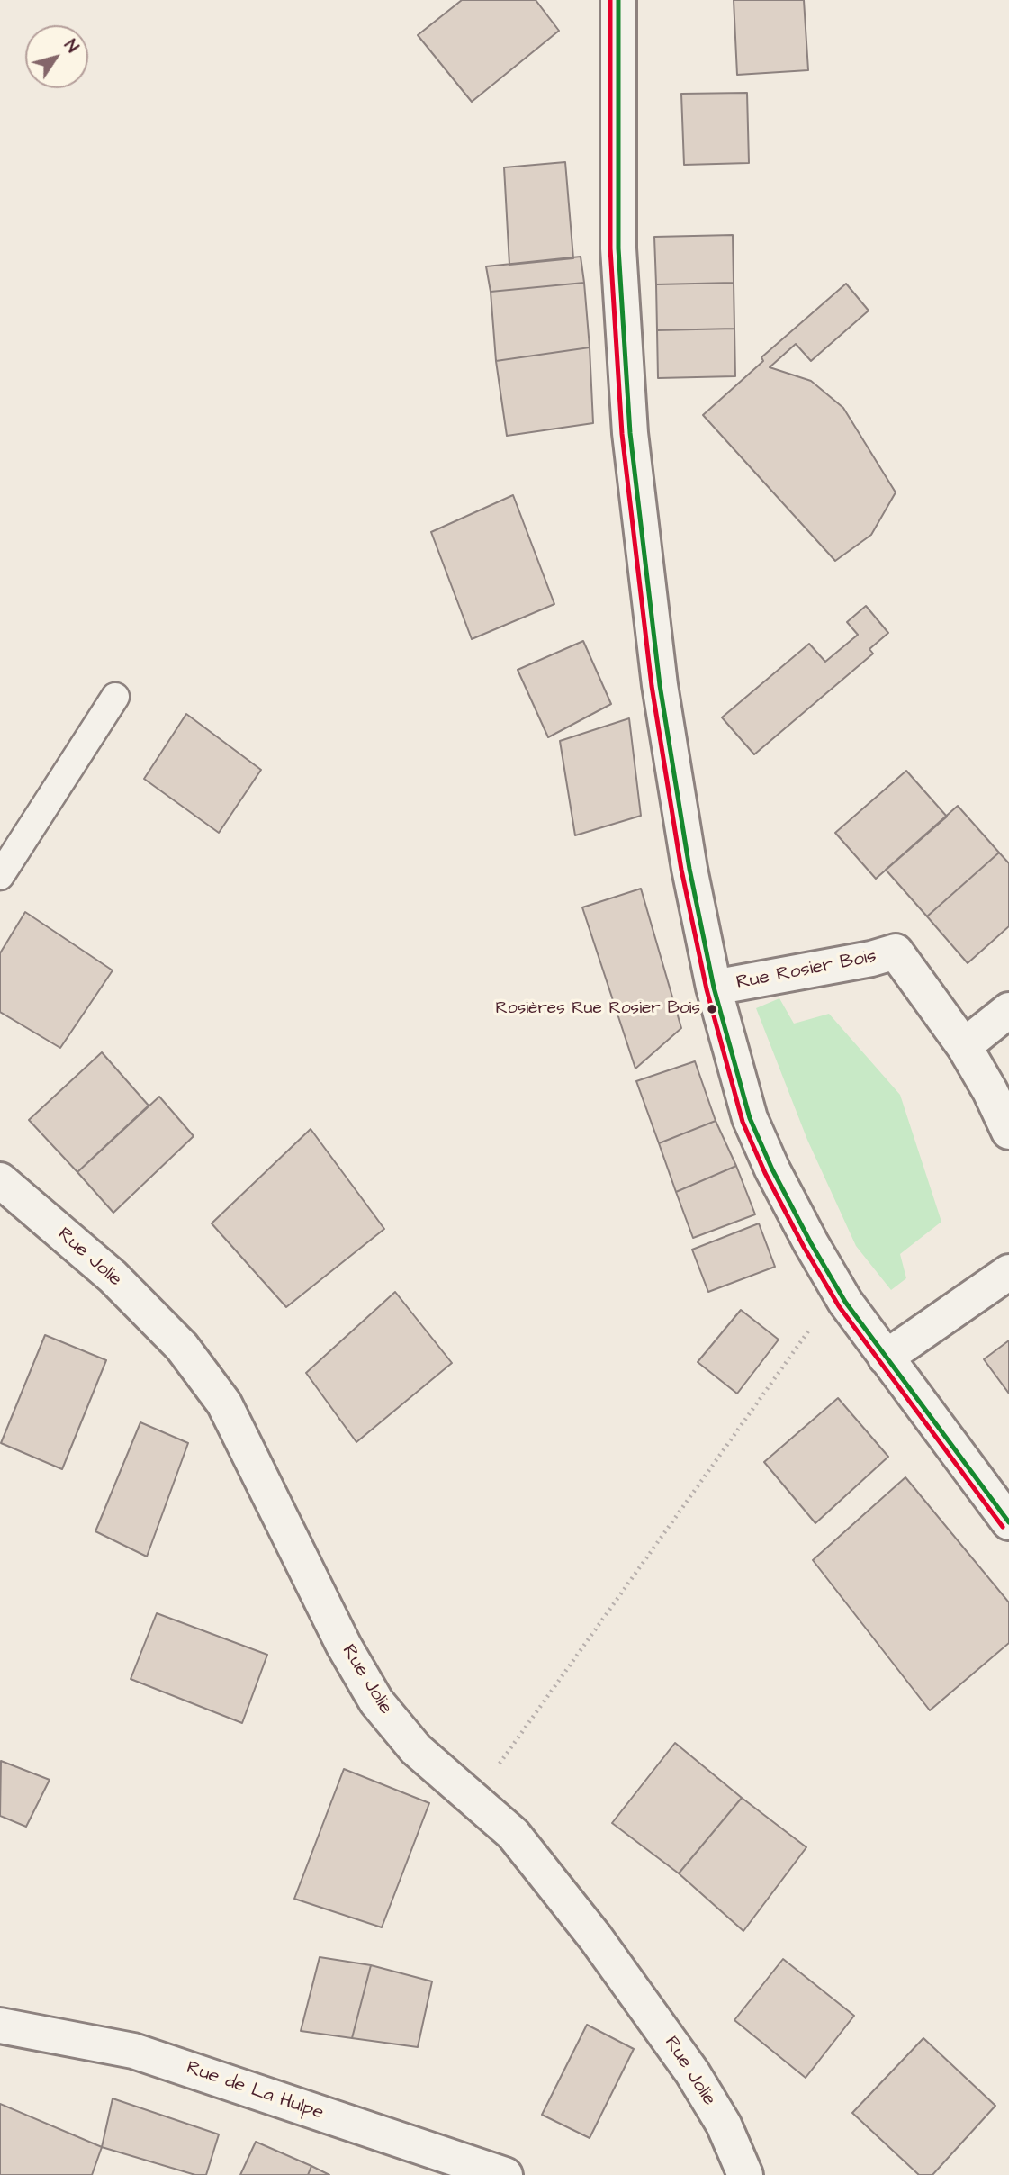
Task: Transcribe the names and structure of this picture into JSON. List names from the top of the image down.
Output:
{
  "streets": {
    "street": ["Rue Rosier Bois", "Rue Jolie", "Rue de La Hulpe"]
  },
  "places": ["Rosières Rue Rosier Bois"],
  "north": "top right"
}
